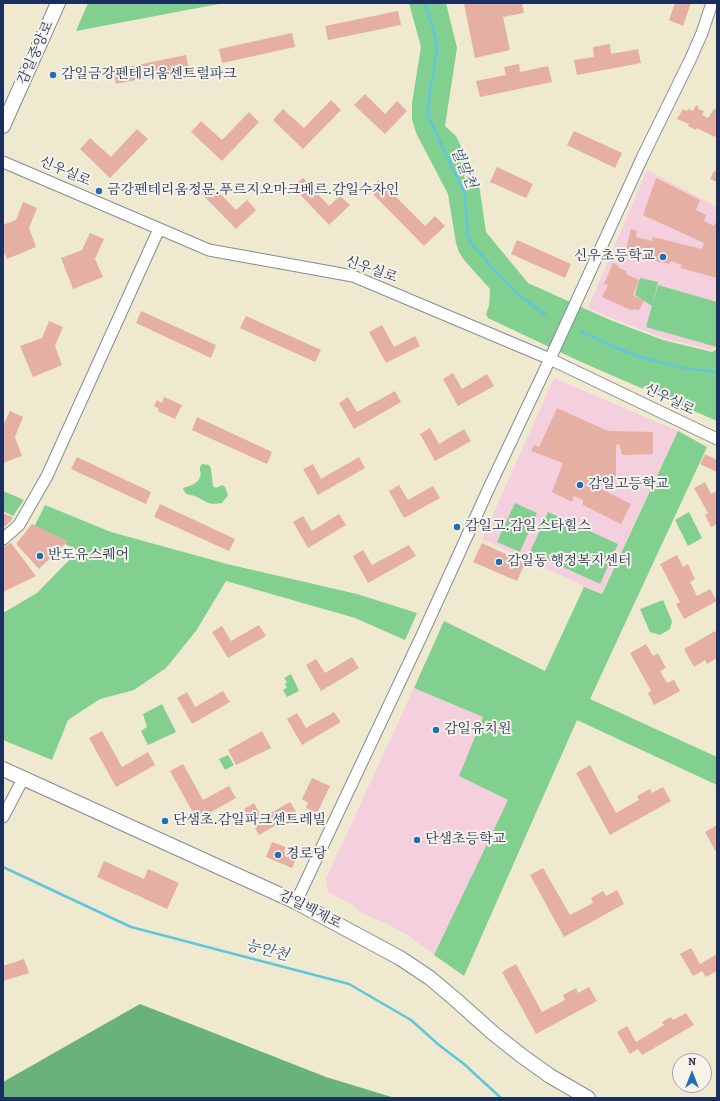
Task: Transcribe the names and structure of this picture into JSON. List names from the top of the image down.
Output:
{
  "streets": {
    "main road": ["감일중앙로", "감일백제로"],
    "street": ["신우실로"]
  },
  "water": ["벌말천", "능안천"],
  "places": [
    "감일금강펜테리움센트럴파크",
    "금강펜테리움정문.푸르지오마크베르.감일수자인",
    "신우초등학교",
    "감일고등학교",
    "감일고.감일스타힐스",
    "반도유스퀘어",
    "감일동 행정복지센터",
    "감일유치원",
    "단샘초.감일파크센트레빌",
    "단샘초등학교",
    "경로당"
  ],
  "north": "top"
}
